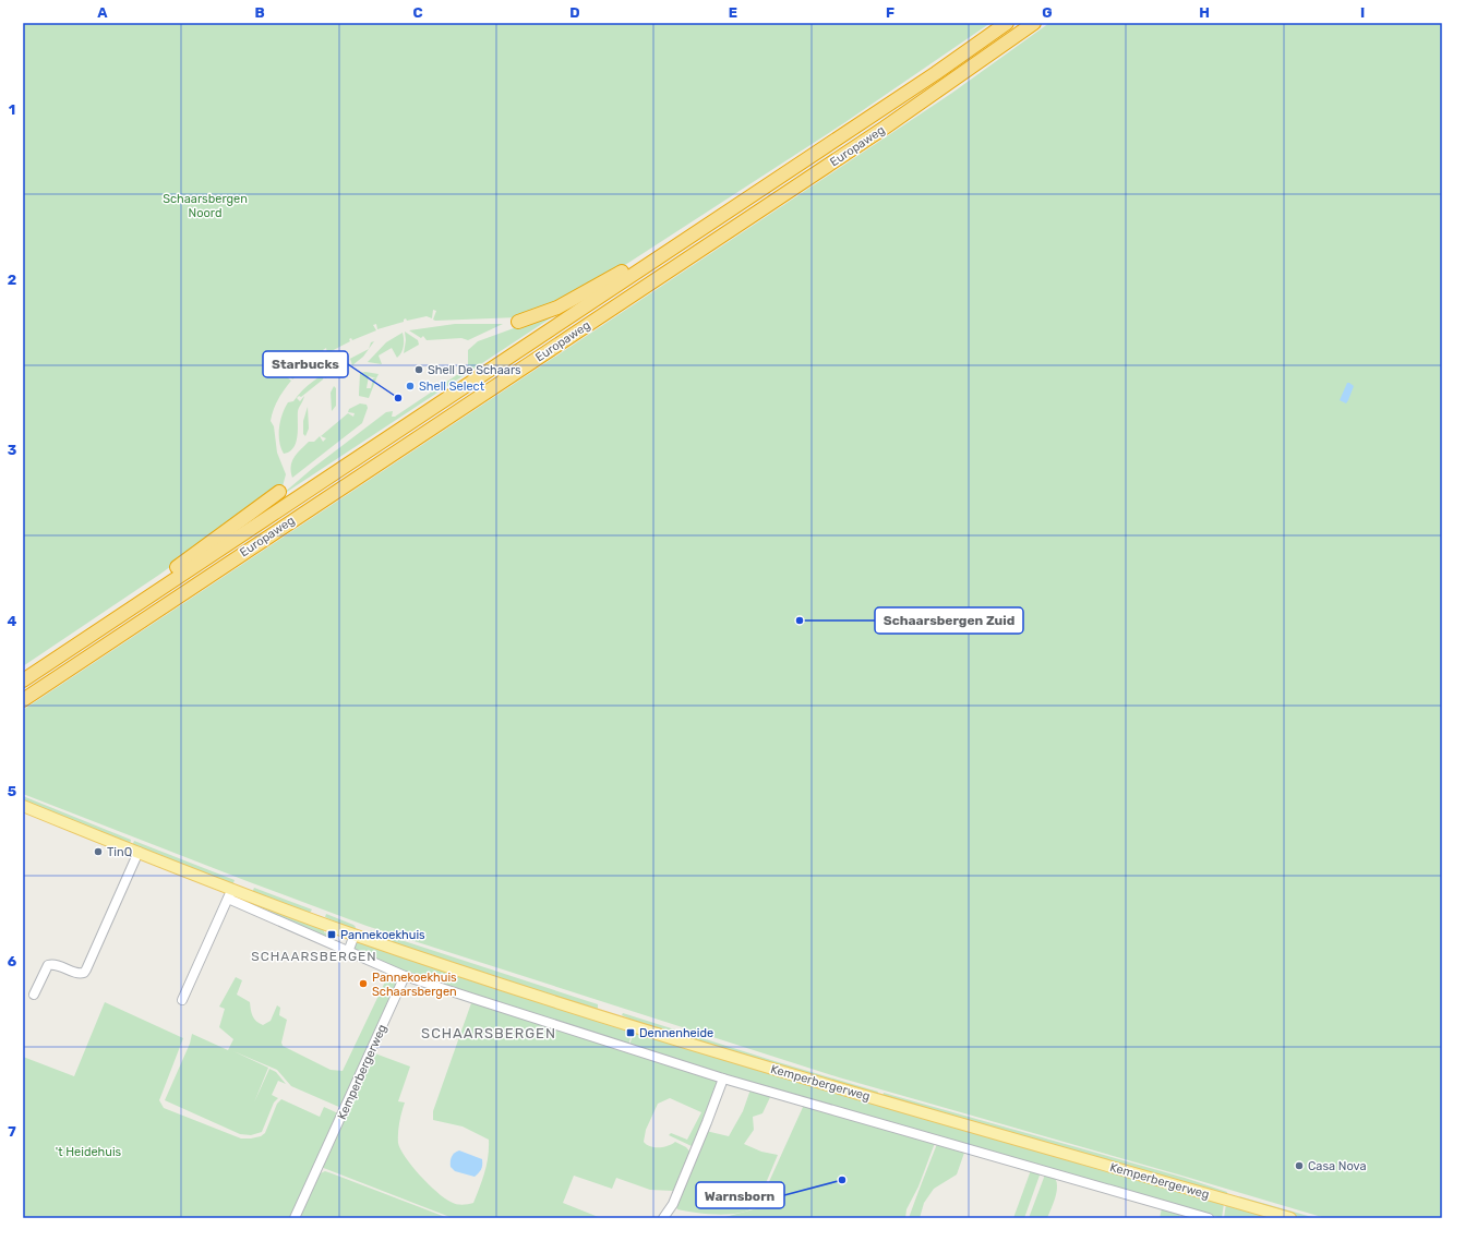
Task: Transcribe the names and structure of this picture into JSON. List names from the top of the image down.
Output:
{
  "streets": {
    "highway": ["Europaweg"],
    "main road": ["Kemperbergerweg"]
  },
  "districts": ["SCHAARSBERGEN", "SCHAARSBERGEN"],
  "parks": ["Schaarsbergen Noord", "'t Heidehuis"],
  "places": {
    "other": [
      "Shell De Schaars",
      "Shell Select",
      "Starbucks",
      "Schaarsbergen Zuid",
      "TinQ",
      "Pannekoekhuis Schaarsbergen",
      "Casa Nova",
      "Warnsborn"
    ],
    "transit": ["Pannekoekhuis", "Dennenheide"]
  },
  "grid": {
    "columns": [
      "A",
      "B",
      "C",
      "D",
      "E",
      "F",
      "G",
      "H",
      "I"
    ],
    "rows": [
      "1",
      "2",
      "3",
      "4",
      "5",
      "6",
      "7"
    ]
  }
}
